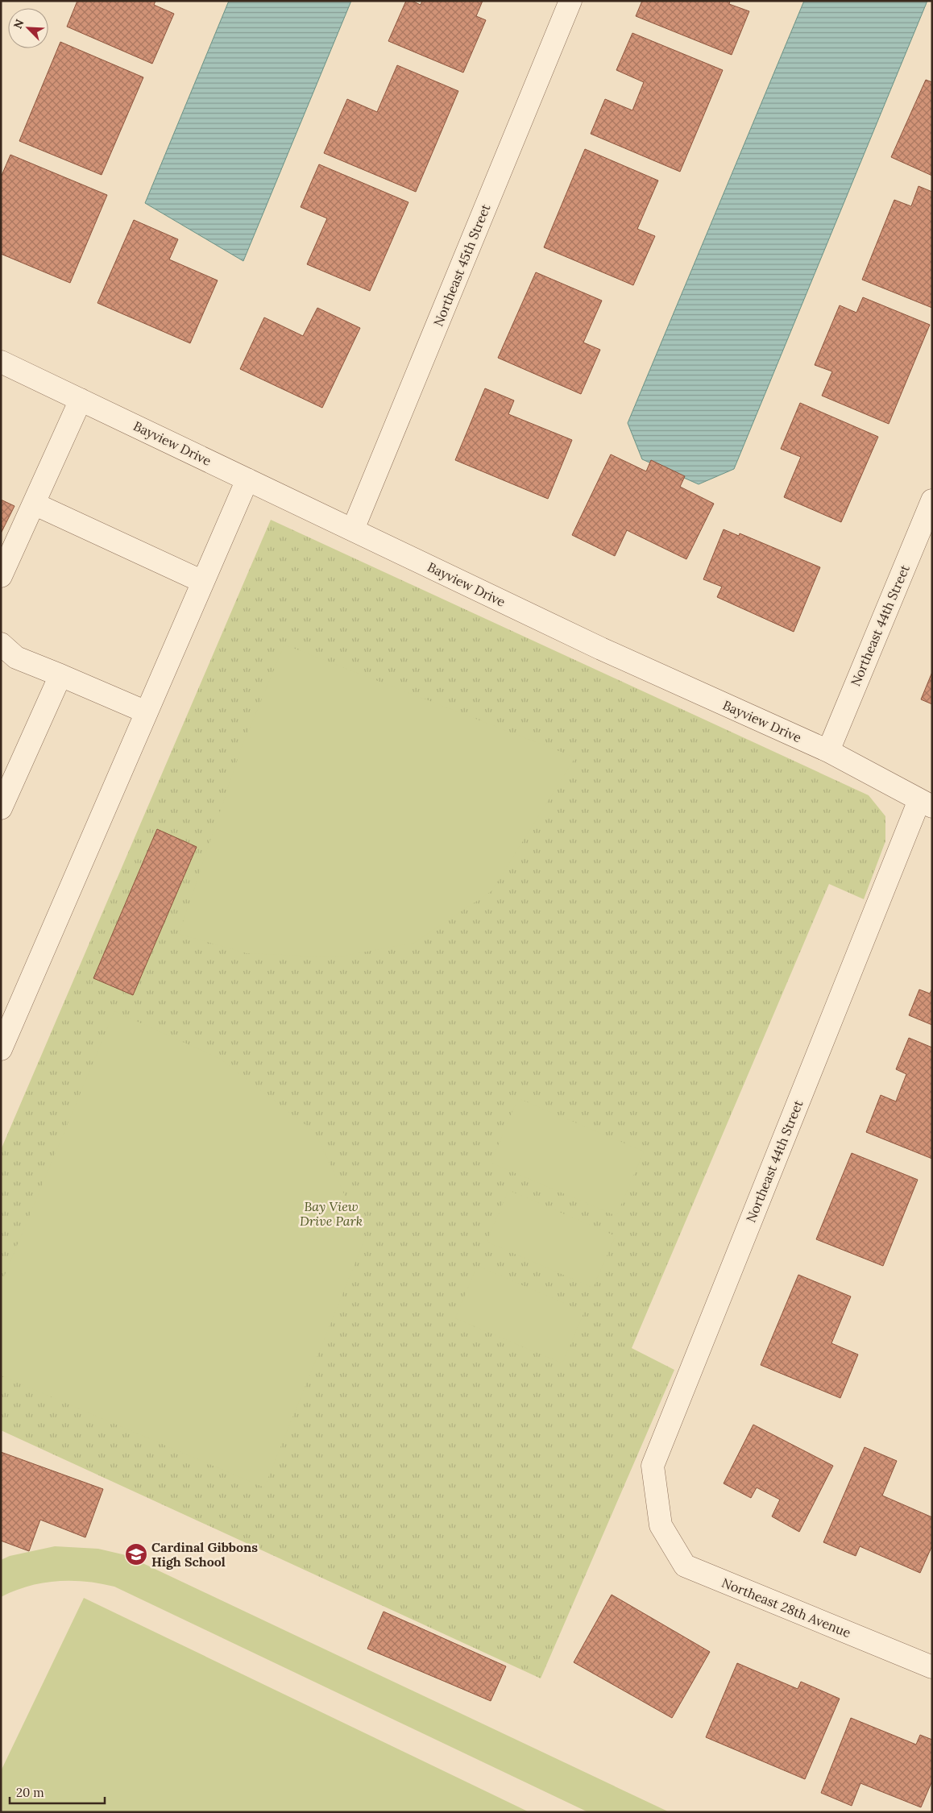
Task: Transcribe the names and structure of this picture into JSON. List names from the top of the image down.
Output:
{
  "streets": {
    "street": [
      "Northeast 45th Street",
      "Bayview Drive",
      "Northeast 44th Street",
      "Northeast 28th Avenue"
    ]
  },
  "crossings": [
    ["Northeast 45th Street", "Bayview Drive"],
    ["Bayview Drive", "Northeast 44th Street"],
    ["Northeast 44th Street", "Northeast 28th Avenue"]
  ],
  "parks": ["Bay View Drive Park"],
  "places": {
    "school or university": ["Cardinal Gibbons High School"]
  },
  "scale_bar": "20 m",
  "north": "top left"
}
